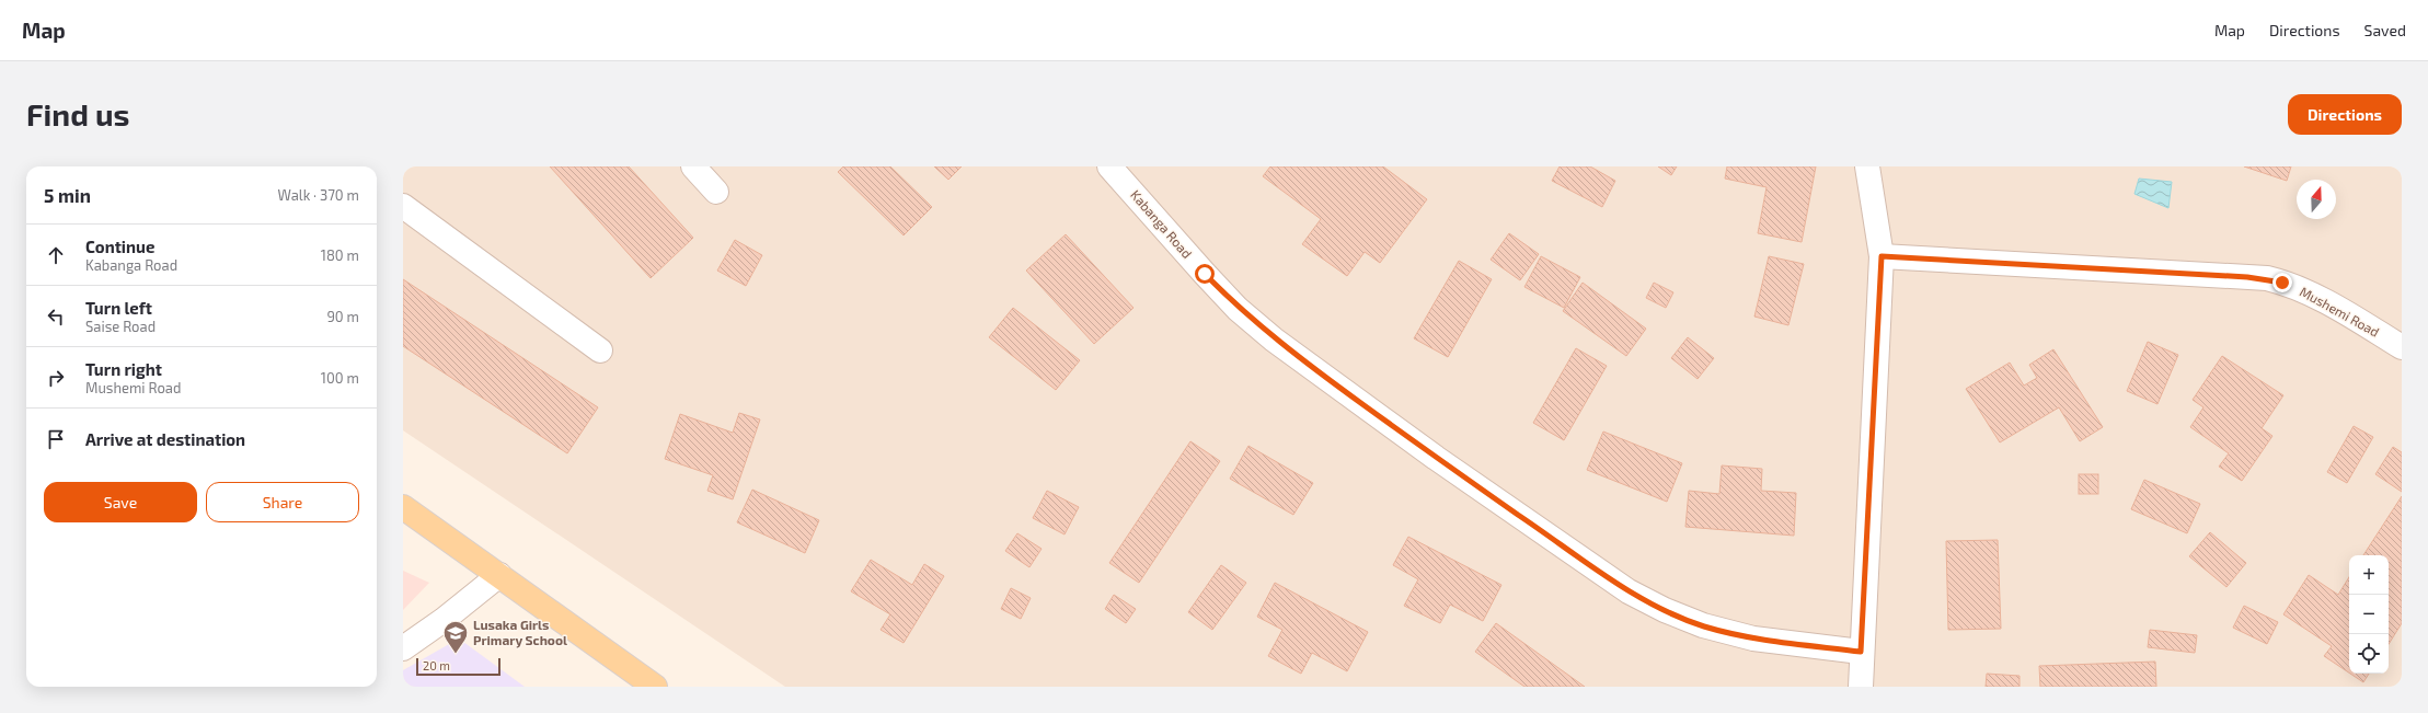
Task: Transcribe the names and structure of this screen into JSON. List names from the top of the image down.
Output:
{
  "streets": {
    "street": ["Kabanga Road", "Mushemi Road"]
  },
  "places": {
    "school or university": ["Lusaka Girls Primary School"]
  },
  "scale_bar": "20 m",
  "north": "top",
  "page": {
    "header": "Map",
    "nav": ["Map", "Directions", "Saved"],
    "buttons": [
      "Directions",
      ["Save", "Share"]
    ],
    "title": "Find us",
    "heading": ["5 min", "Walk · 370 m"],
    "list": [
      ["Continue", "Kabanga Road", "180 m"],
      ["Turn left", "Saise Road", "90 m"],
      ["Turn right", "Mushemi Road", "100 m"],
      "Arrive at destination"
    ],
    "map_buttons": ["+", "−"],
    "scale": "20 m"
  }
}
